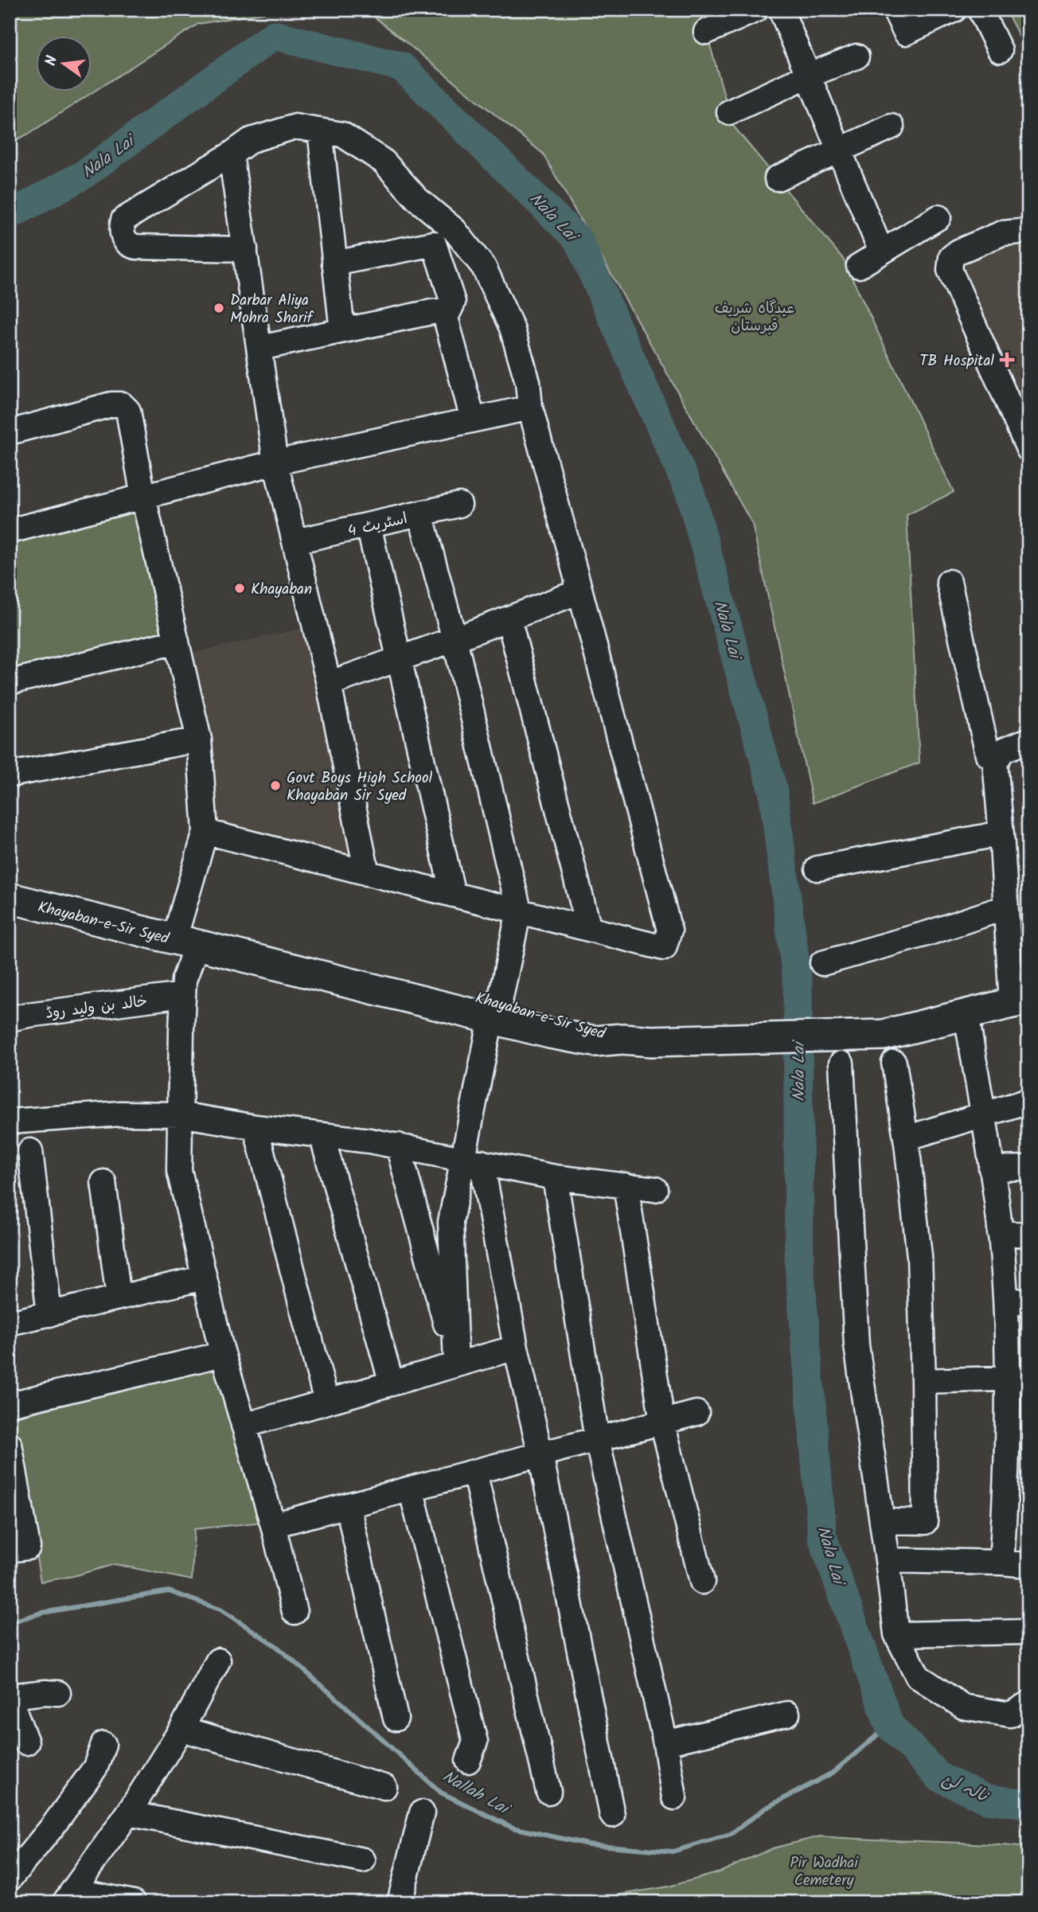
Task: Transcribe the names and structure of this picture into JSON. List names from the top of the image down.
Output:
{
  "streets": {
    "main road": ["Khayaban-e-Sir Syed"],
    "street": ["اسٹریٹ 4", "خالد بن ولید روڈ"]
  },
  "water": ["Nala Lai", "نالہ لئ", "Nallah Lai"],
  "parks": ["عیدگاہ شریف قبرستان", "Pir Wadhai Cemetery"],
  "places": {
    "other": ["Darbar Aliya Mohra Sharif", "Khayaban", "Govt Boys High School Khayaban Sir Syed"],
    "health": ["TB Hospital"]
  },
  "north": "left"
}
